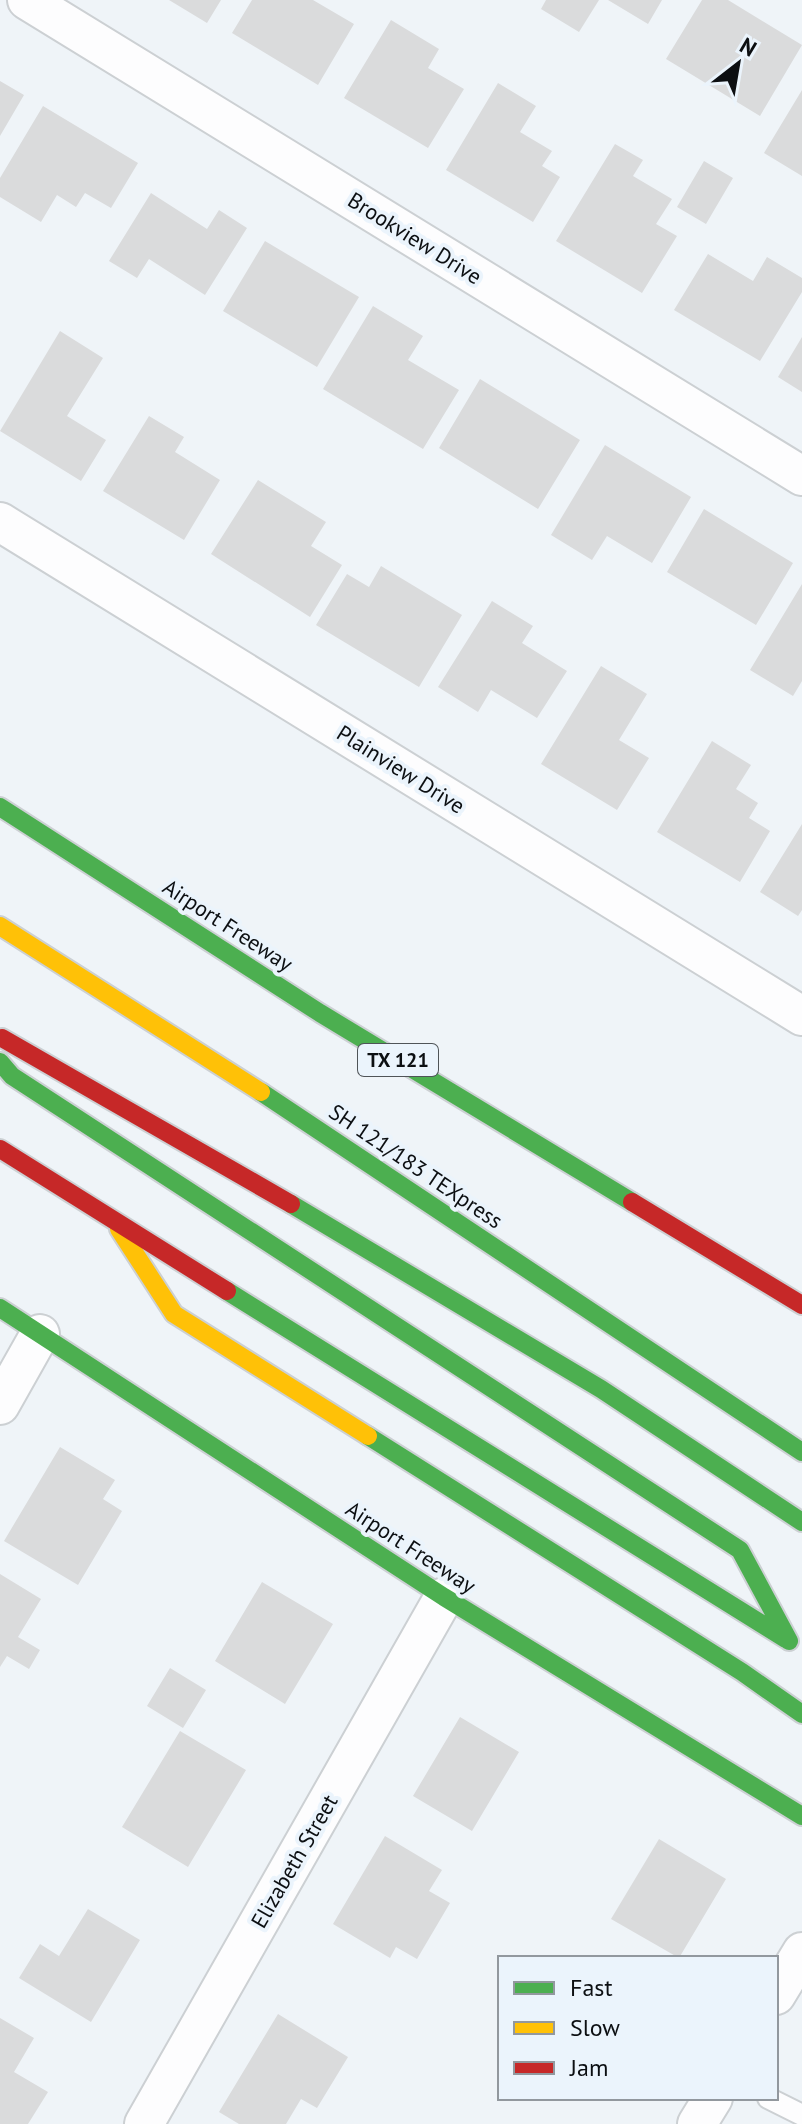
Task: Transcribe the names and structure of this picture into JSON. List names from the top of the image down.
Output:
{
  "streets": {
    "main road": ["Airport Freeway", "TX 121", "SH 121/183 TEXpress"],
    "street": ["Brookview Drive", "Plainview Drive", "Elizabeth Street"]
  },
  "crossings": [
    ["Airport Freeway", "Elizabeth Street"]
  ],
  "legend": ["Fast", "Slow", "Jam"],
  "north": "top right"
}
